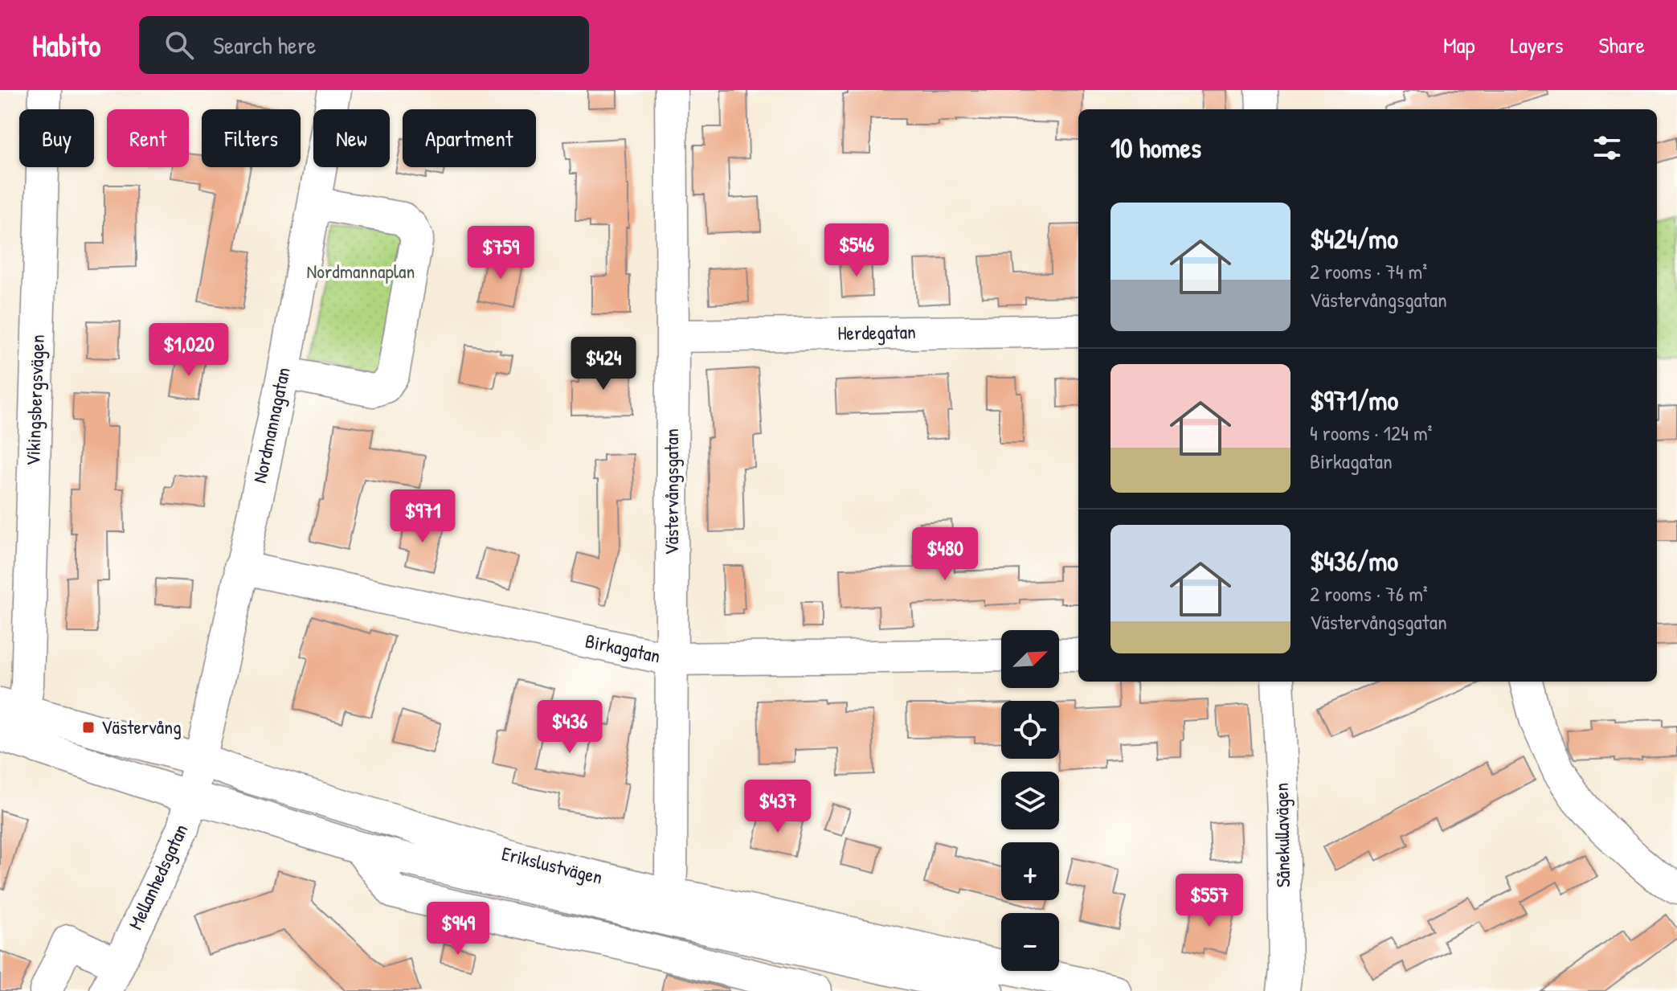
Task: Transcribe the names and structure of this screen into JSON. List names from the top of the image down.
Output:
{
  "streets": {
    "street": [
      "Herdegatan",
      "Vikingsbergsvägen",
      "Nordmannagatan",
      "Västervångsgatan",
      "Birkagatan",
      "Sånekullavägen",
      "Erikslustvägen",
      "Mellanhedsgatan"
    ]
  },
  "crossings": [
    ["Herdegatan", "Västervångsgatan"],
    ["Vikingsbergsvägen", "Erikslustvägen"],
    ["Nordmannagatan", "Birkagatan"],
    ["Nordmannagatan", "Erikslustvägen"],
    ["Nordmannagatan", "Mellanhedsgatan"],
    ["Västervångsgatan", "Birkagatan"],
    ["Västervångsgatan", "Erikslustvägen"],
    ["Erikslustvägen", "Mellanhedsgatan"]
  ],
  "parks": ["Nordmannaplan"],
  "places": {
    "transit": ["Västervång"]
  },
  "north": "top right",
  "page": {
    "header": "Habito",
    "search": "Search here",
    "nav": ["Map", "Layers", "Share"],
    "chip": [
      "Buy",
      "Rent",
      "Filters",
      "New",
      "Apartment"
    ],
    "heading": "10 homes",
    "list": [
      {
        "name": "$424/mo",
        "note": "2 rooms · 74 m² · Västervångsgatan"
      },
      {
        "name": "$971/mo",
        "note": "4 rooms · 124 m² · Birkagatan"
      },
      {
        "name": "$436/mo",
        "note": "2 rooms · 76 m² · Västervångsgatan"
      }
    ],
    "price": [
      "$546",
      "$759",
      "$1,020",
      "$424",
      "$971",
      "$480",
      "$436",
      "$437",
      "$557",
      "$949"
    ],
    "map_buttons": ["+", "−"]
  }
}
